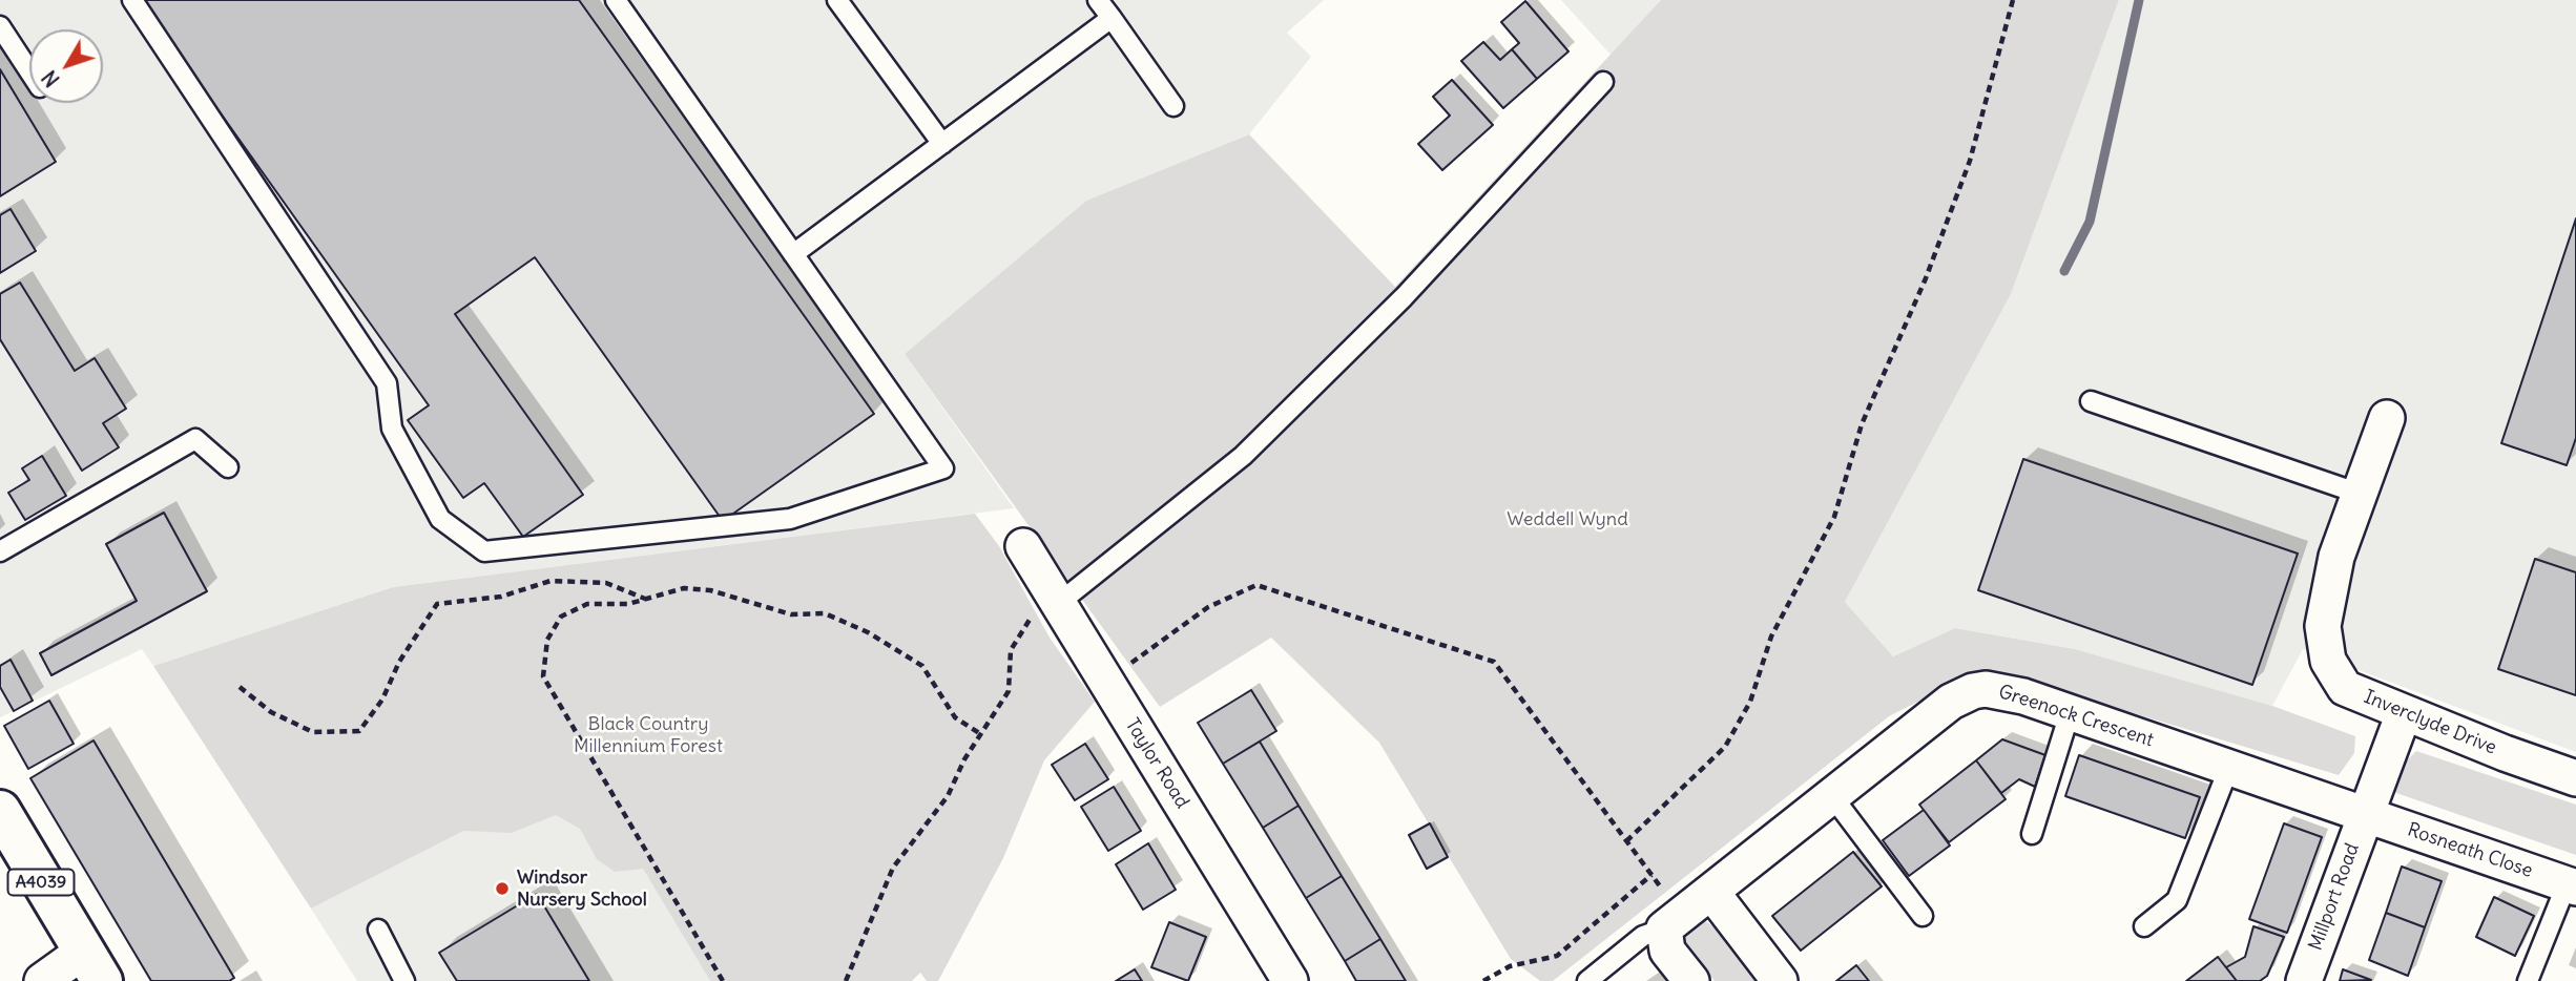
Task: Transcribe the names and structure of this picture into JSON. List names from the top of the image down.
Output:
{
  "streets": {
    "main road": ["A4039"],
    "street": [
      "Greenock Crescent",
      "Inverclyde Drive",
      "Taylor Road",
      "Rosneath Close",
      "Millport Road"
    ]
  },
  "crossings": [
    ["Greenock Crescent", "Rosneath Close"],
    ["Greenock Crescent", "Millport Road"],
    ["Inverclyde Drive", "Millport Road"],
    ["Rosneath Close", "Millport Road"]
  ],
  "parks": ["Weddell Wynd", "Black Country Millennium Forest"],
  "places": ["Windsor Nursery School"],
  "north": "bottom left"
}
